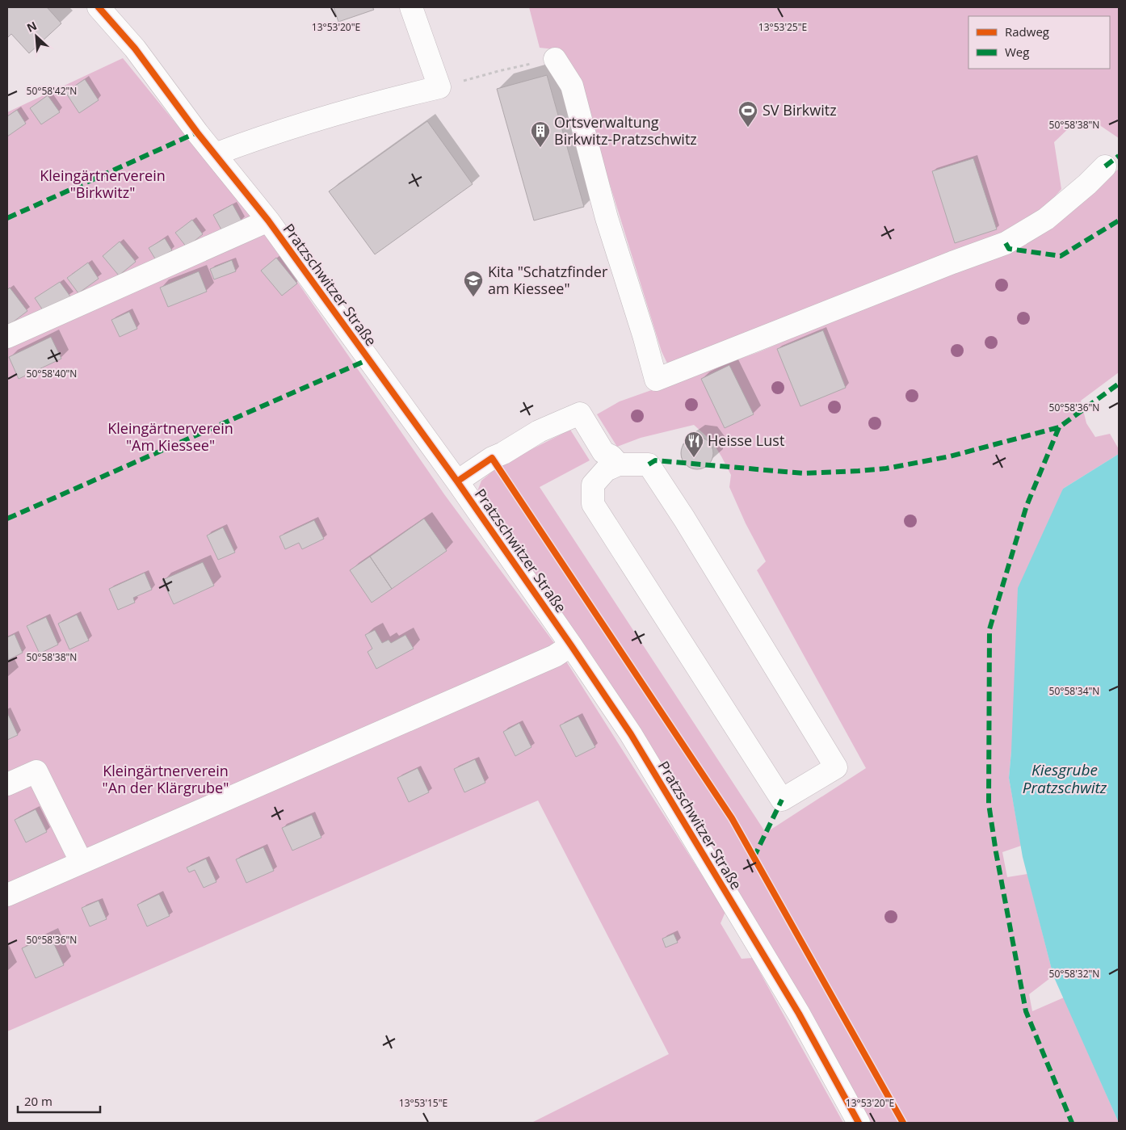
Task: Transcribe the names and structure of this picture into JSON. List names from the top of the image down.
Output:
{
  "streets": {
    "street": ["Pratzschwitzer Straße"]
  },
  "water": ["Kiesgrube Pratzschwitz"],
  "parks": ["Kleingärtnerverein \"Birkwitz\"", "Kleingärtnerverein \"Am Kiessee\"", "Kleingärtnerverein \"An der Klärgrube\""],
  "places": {
    "sports": ["SV Birkwitz"],
    "building": ["Ortsverwaltung Birkwitz-Pratzschwitz"],
    "school or university": ["Kita \"Schatzfinder am Kiessee\""],
    "restaurant": ["Heisse Lust"]
  },
  "legend": ["Radweg", "Weg"],
  "scale_bar": "20 m",
  "north": "top left",
  "coordinates": [
    "13°53'20\"E",
    "13°53'25\"E",
    "50°58'42\"N",
    "50°58'38\"N",
    "50°58'40\"N",
    "50°58'36\"N",
    "50°58'34\"N",
    "50°58'32\"N",
    "13°53'15\"E"
  ]
}
